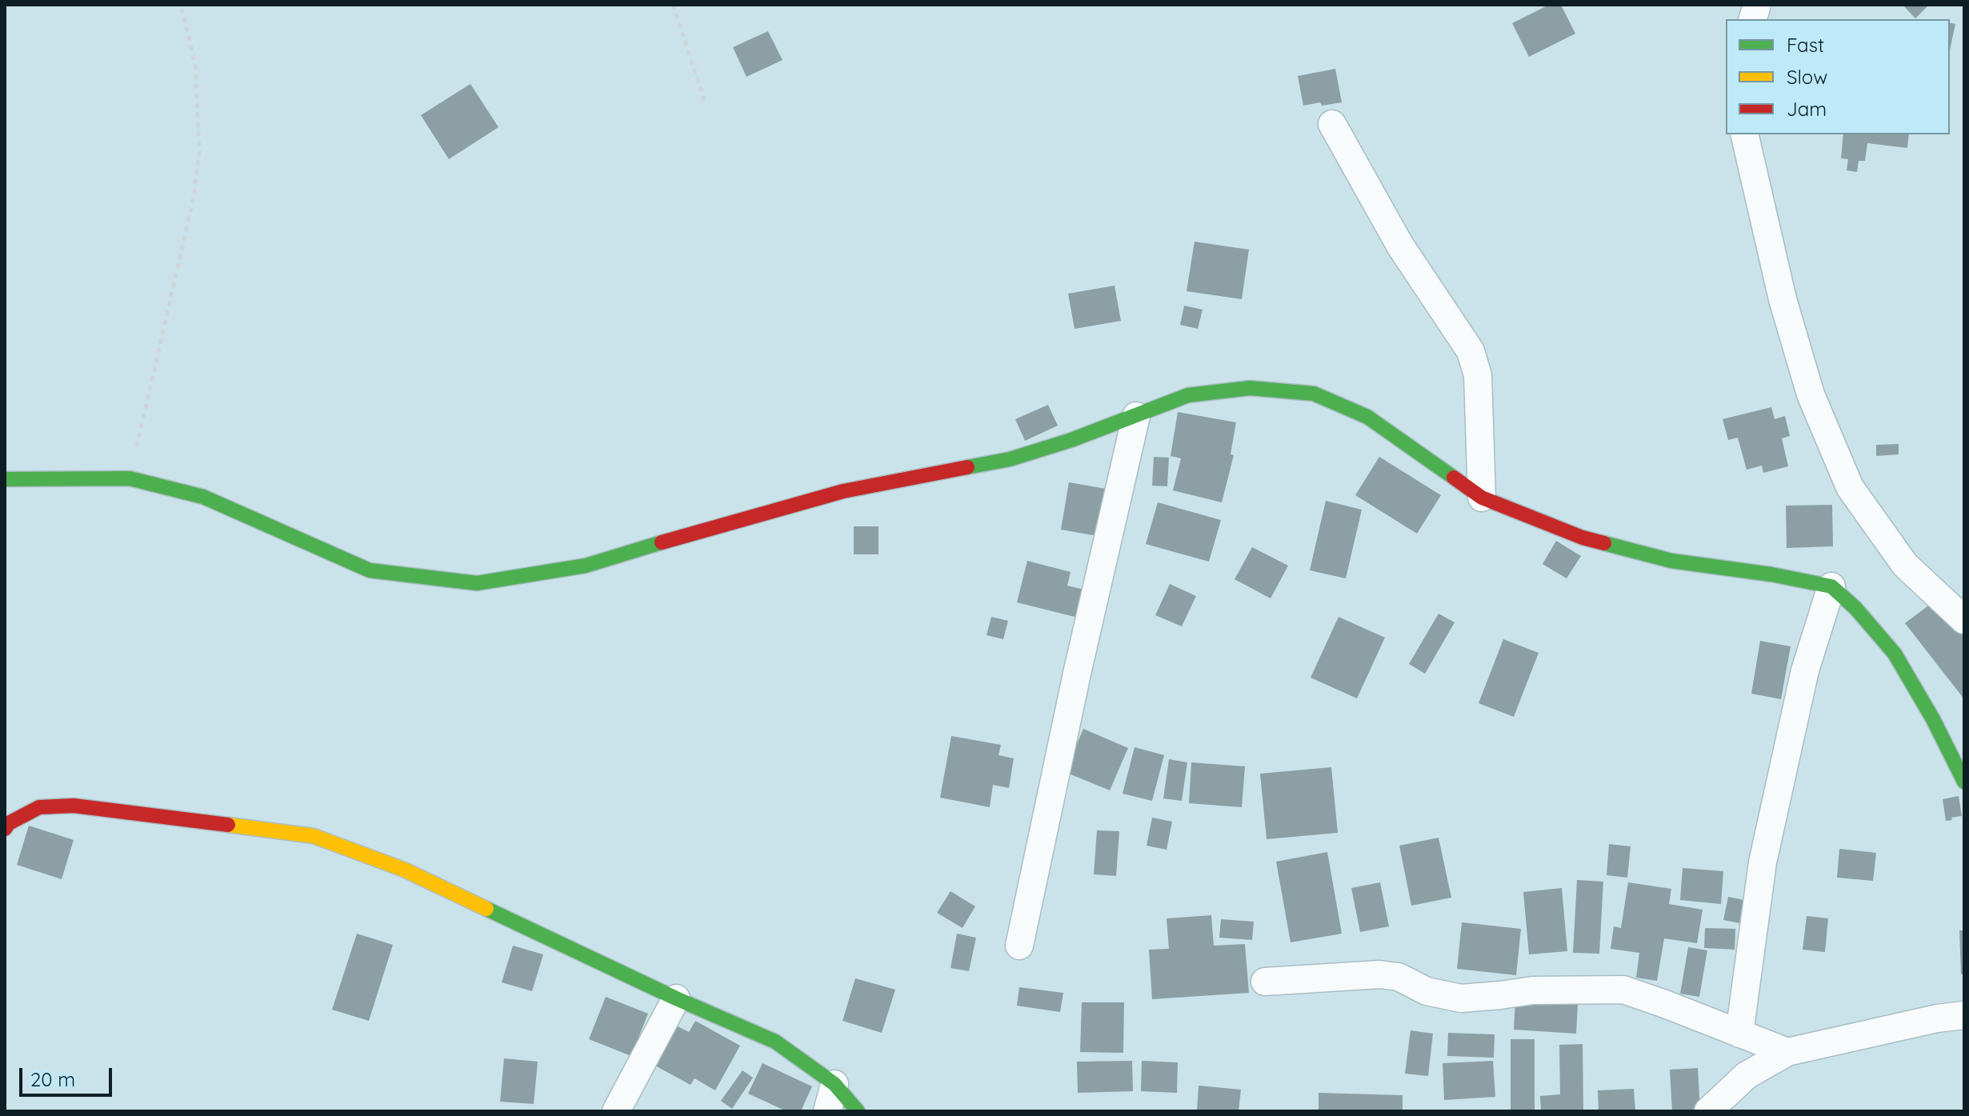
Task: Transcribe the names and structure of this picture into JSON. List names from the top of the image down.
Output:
{
  "legend": ["Fast", "Slow", "Jam"],
  "scale_bar": "20 m"
}
